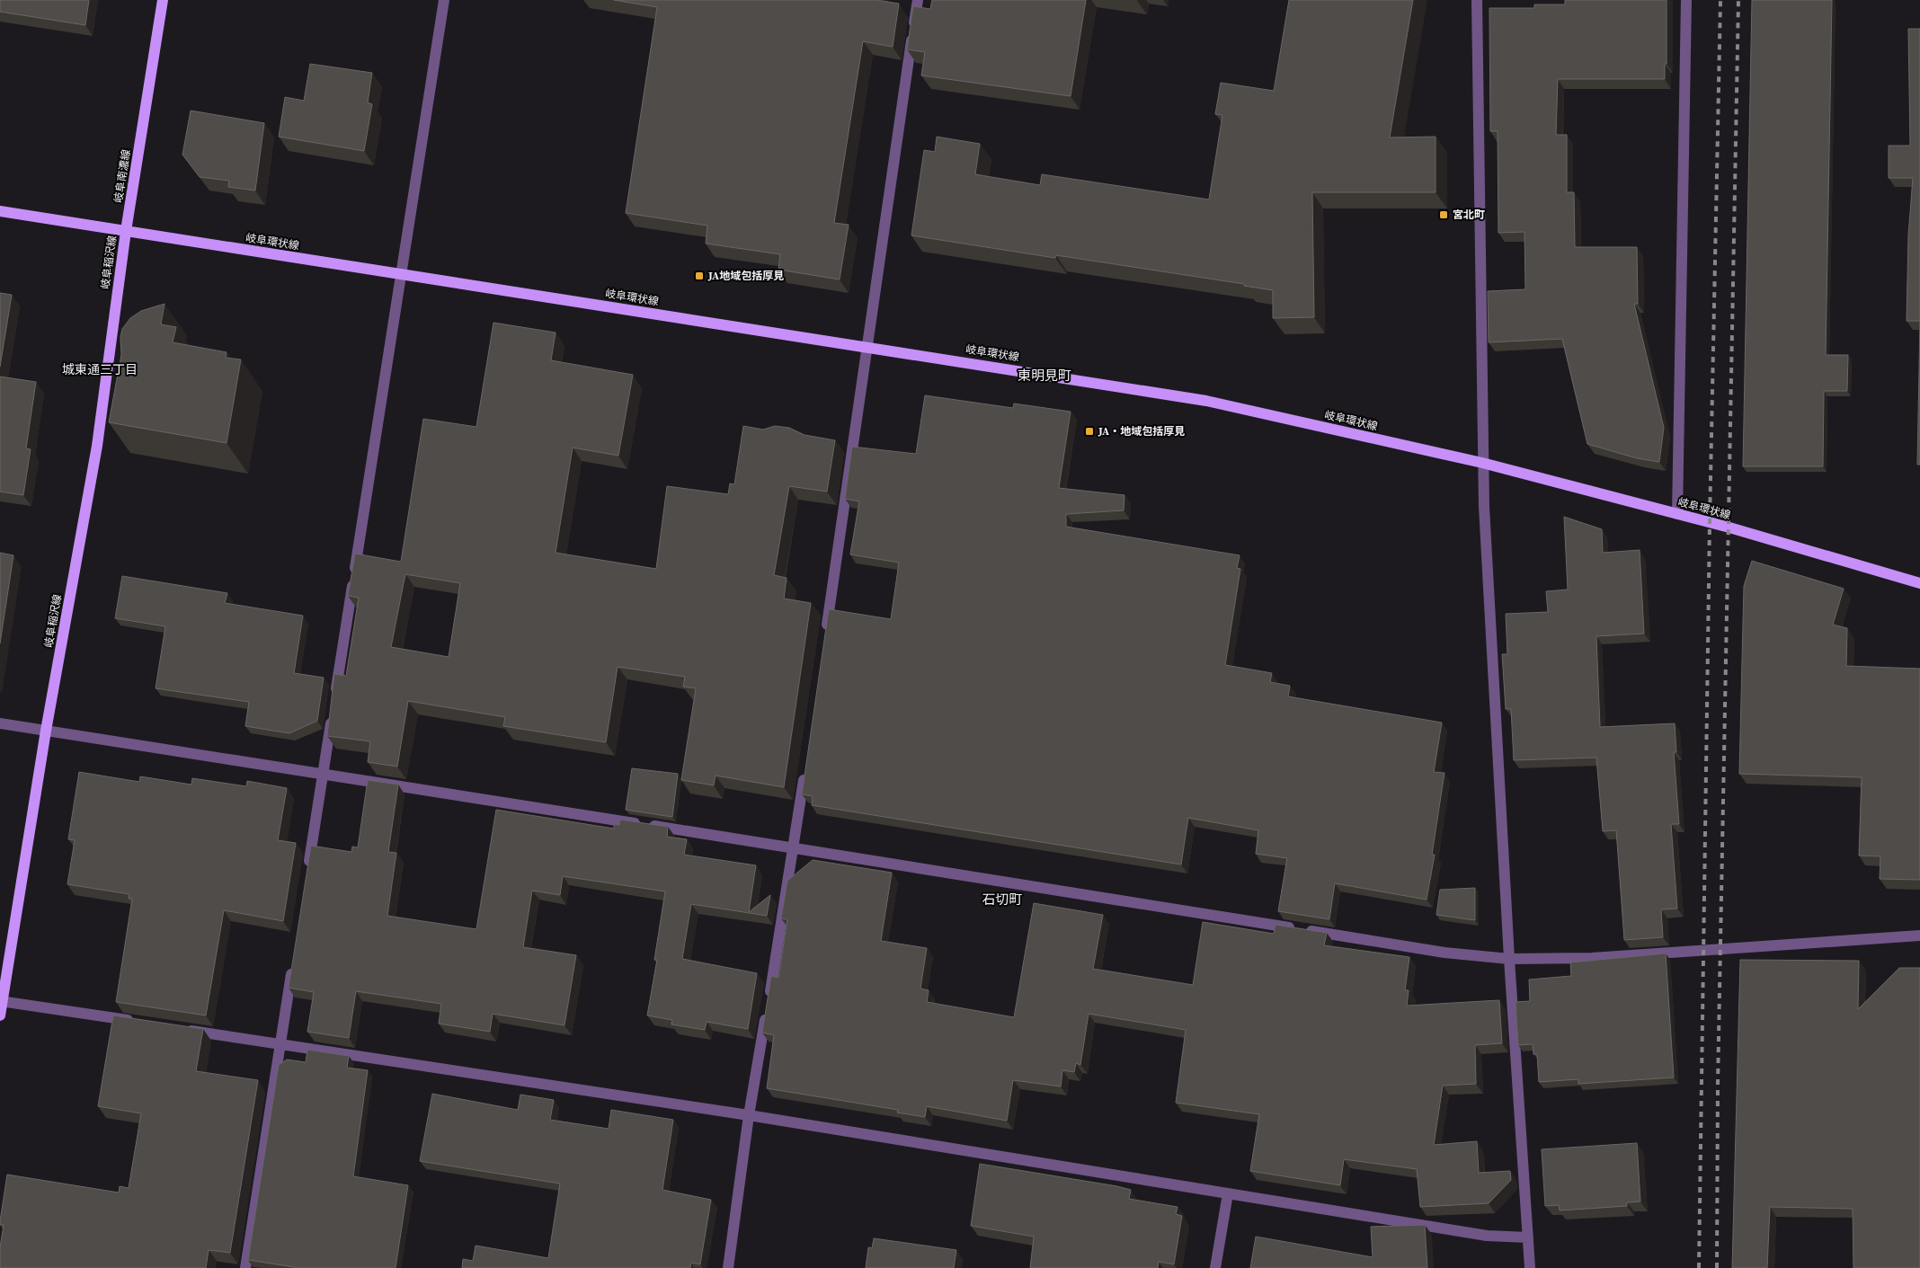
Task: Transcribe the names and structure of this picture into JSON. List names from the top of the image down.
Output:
{
  "streets": {
    "main road": ["岐阜南濃線", "岐阜環状線", "岐阜稲沢線"]
  },
  "crossings": [
    ["岐阜南濃線", "岐阜環状線"],
    ["岐阜南濃線", "岐阜稲沢線"],
    ["岐阜環状線", "岐阜稲沢線"]
  ],
  "districts": ["城東通三丁目", "東明見町", "石切町"],
  "places": {
    "transit": ["宮北町", "JA地域包括厚見", "JA・地域包括厚見"]
  }
}
